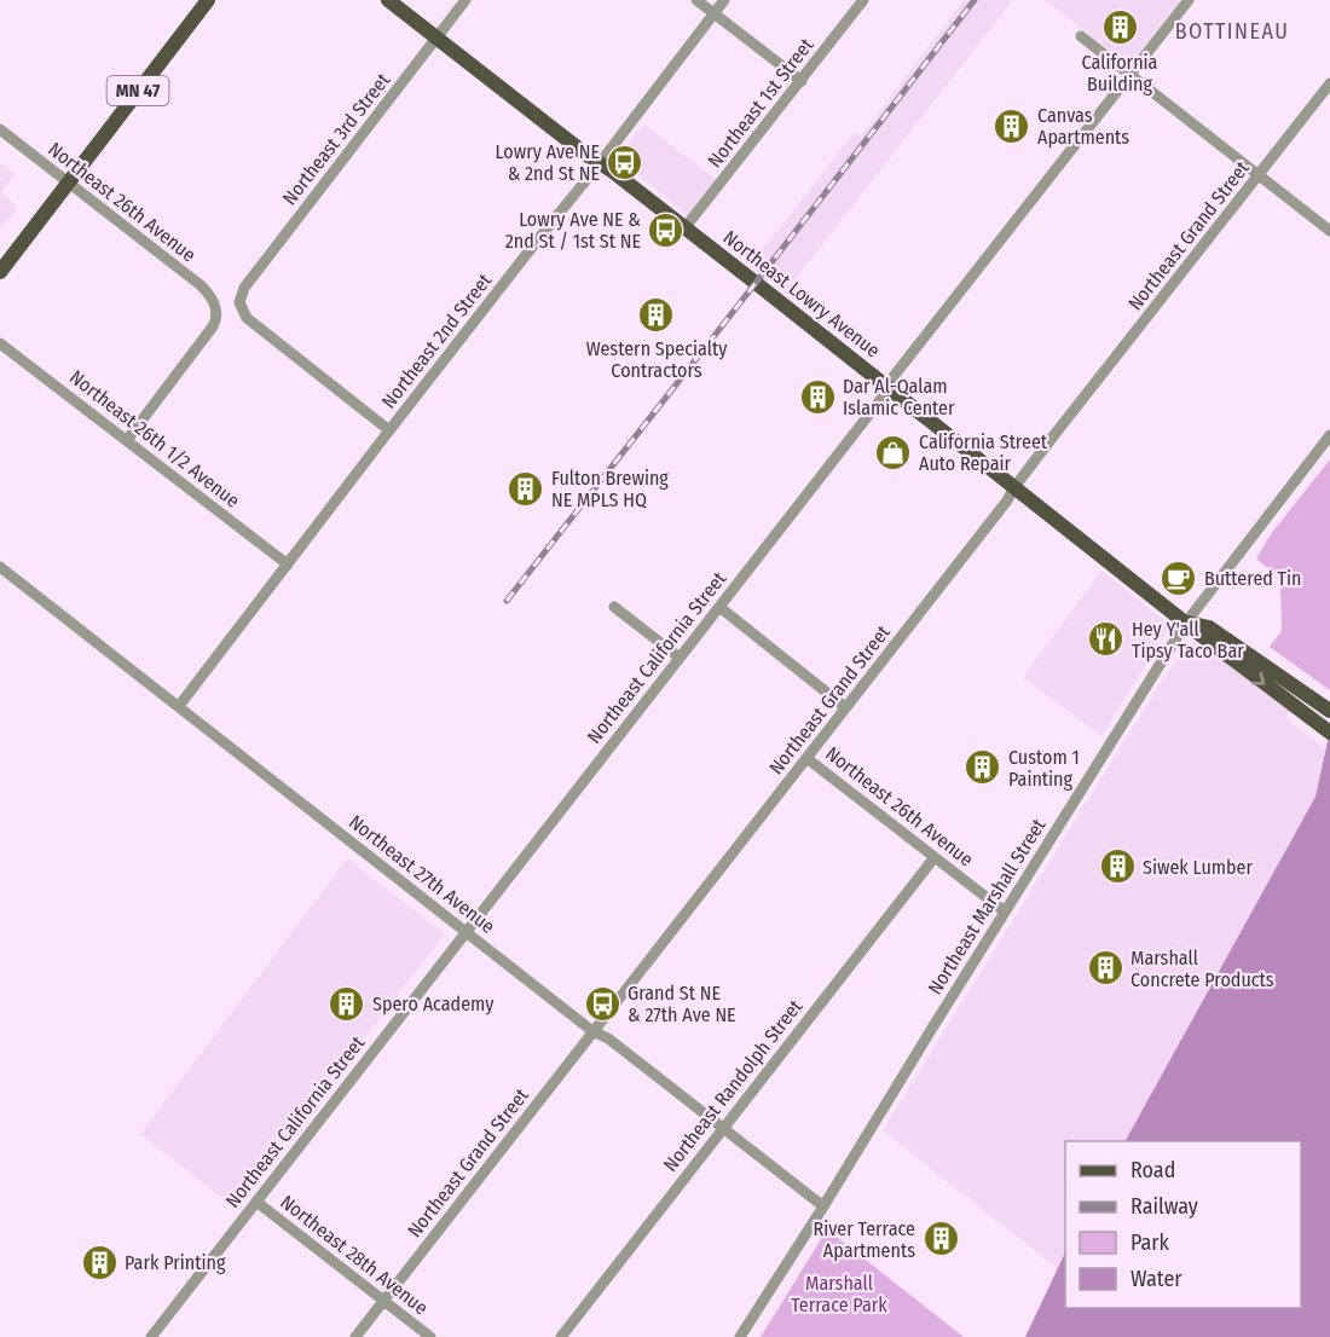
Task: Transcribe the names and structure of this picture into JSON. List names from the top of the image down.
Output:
{
  "streets": {
    "main road": ["MN 47", "Northeast Lowry Avenue"],
    "street": [
      "Northeast 1st Street",
      "Northeast 3rd Street",
      "Northeast 26th Avenue",
      "Northeast Grand Street",
      "Northeast 2nd Street",
      "Northeast 26th 1/2 Avenue",
      "Northeast California Street",
      "Northeast 27th Avenue",
      "Northeast Marshall Street",
      "Northeast Randolph Street",
      "Northeast 28th Avenue"
    ]
  },
  "crossings": [
    ["MN 47", "Northeast 26th Avenue"],
    ["Northeast 1st Street", "Northeast Lowry Avenue"],
    ["Northeast 3rd Street", "Northeast Lowry Avenue"],
    ["Northeast 3rd Street", "Northeast 2nd Street"],
    ["Northeast 26th Avenue", "Northeast Grand Street"],
    ["Northeast 26th Avenue", "Northeast 26th 1/2 Avenue"],
    ["Northeast 26th Avenue", "Northeast Marshall Street"],
    ["Northeast 26th Avenue", "Northeast Randolph Street"],
    ["Northeast Grand Street", "Northeast Lowry Avenue"],
    ["Northeast Grand Street", "Northeast 27th Avenue"],
    ["Northeast Grand Street", "Northeast 28th Avenue"],
    ["Northeast Lowry Avenue", "Northeast 2nd Street"],
    ["Northeast Lowry Avenue", "Northeast California Street"],
    ["Northeast Lowry Avenue", "Northeast Marshall Street"],
    ["Northeast 2nd Street", "Northeast 26th 1/2 Avenue"],
    ["Northeast 2nd Street", "Northeast 27th Avenue"],
    ["Northeast California Street", "Northeast 27th Avenue"],
    ["Northeast California Street", "Northeast 28th Avenue"],
    ["Northeast 27th Avenue", "Northeast Marshall Street"],
    ["Northeast 27th Avenue", "Northeast Randolph Street"]
  ],
  "districts": ["BOTTINEAU"],
  "parks": ["Marshall Terrace Park"],
  "places": {
    "building": [
      "California Building",
      "Canvas Apartments",
      "Western Specialty Contractors",
      "Dar Al-Qalam Islamic Center",
      "Fulton Brewing NE MPLS HQ",
      "Custom 1 Painting",
      "Siwek Lumber",
      "Marshall Concrete Products",
      "Spero Academy",
      "River Terrace Apartments",
      "Park Printing"
    ],
    "bus stop": ["Lowry Ave NE & 2nd St NE", "Lowry Ave NE & 2nd St / 1st St NE", "Grand St NE & 27th Ave NE"],
    "shop": ["California Street Auto Repair"],
    "cafe": ["Buttered Tin"],
    "restaurant": ["Hey Y'all Tipsy Taco Bar"]
  },
  "legend": [
    "Road",
    "Railway",
    "Park",
    "Water"
  ]
}
